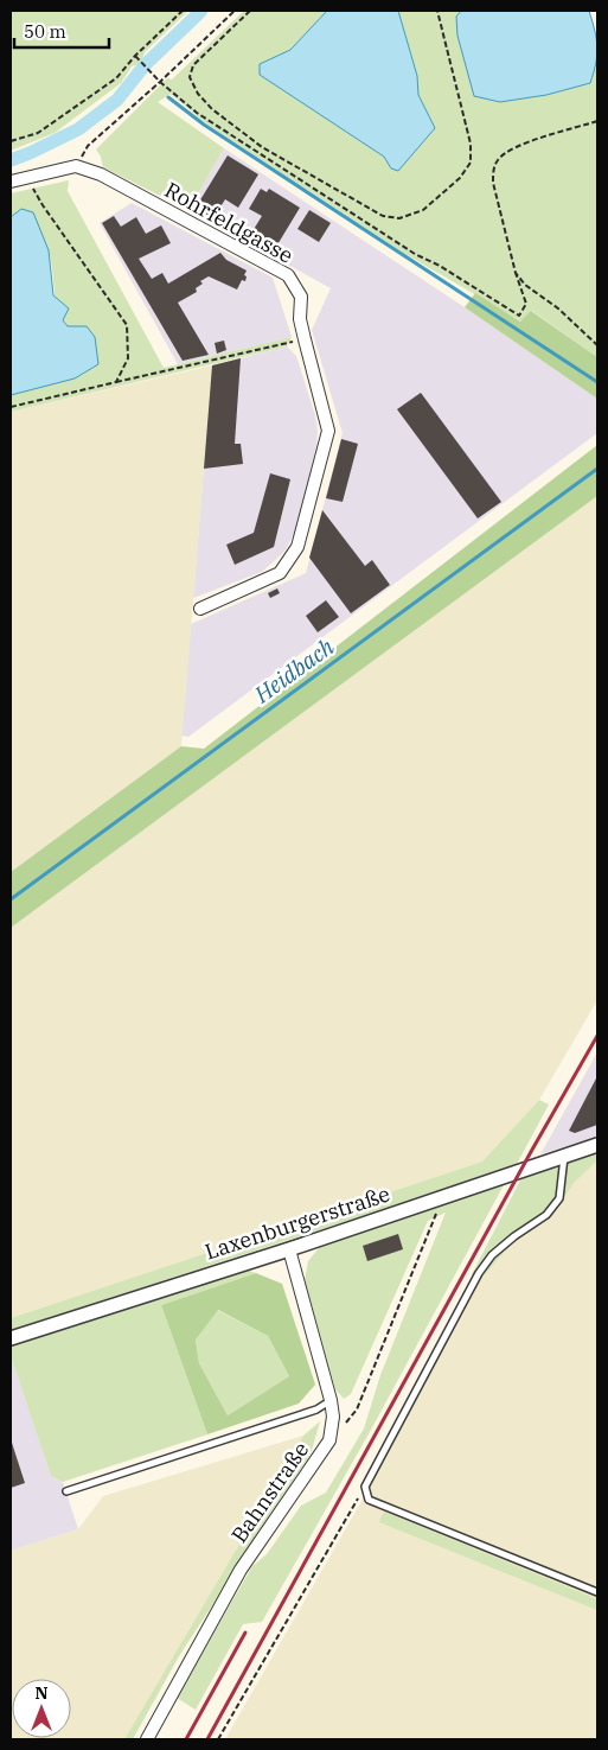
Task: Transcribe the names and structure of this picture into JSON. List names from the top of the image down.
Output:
{
  "streets": {
    "street": ["Rohrfeldgasse", "Laxenburgerstraße", "Bahnstraße"]
  },
  "crossings": [
    ["Laxenburgerstraße", "Bahnstraße"]
  ],
  "water": ["Heidbach"],
  "scale_bar": "50 m",
  "north": "top"
}
